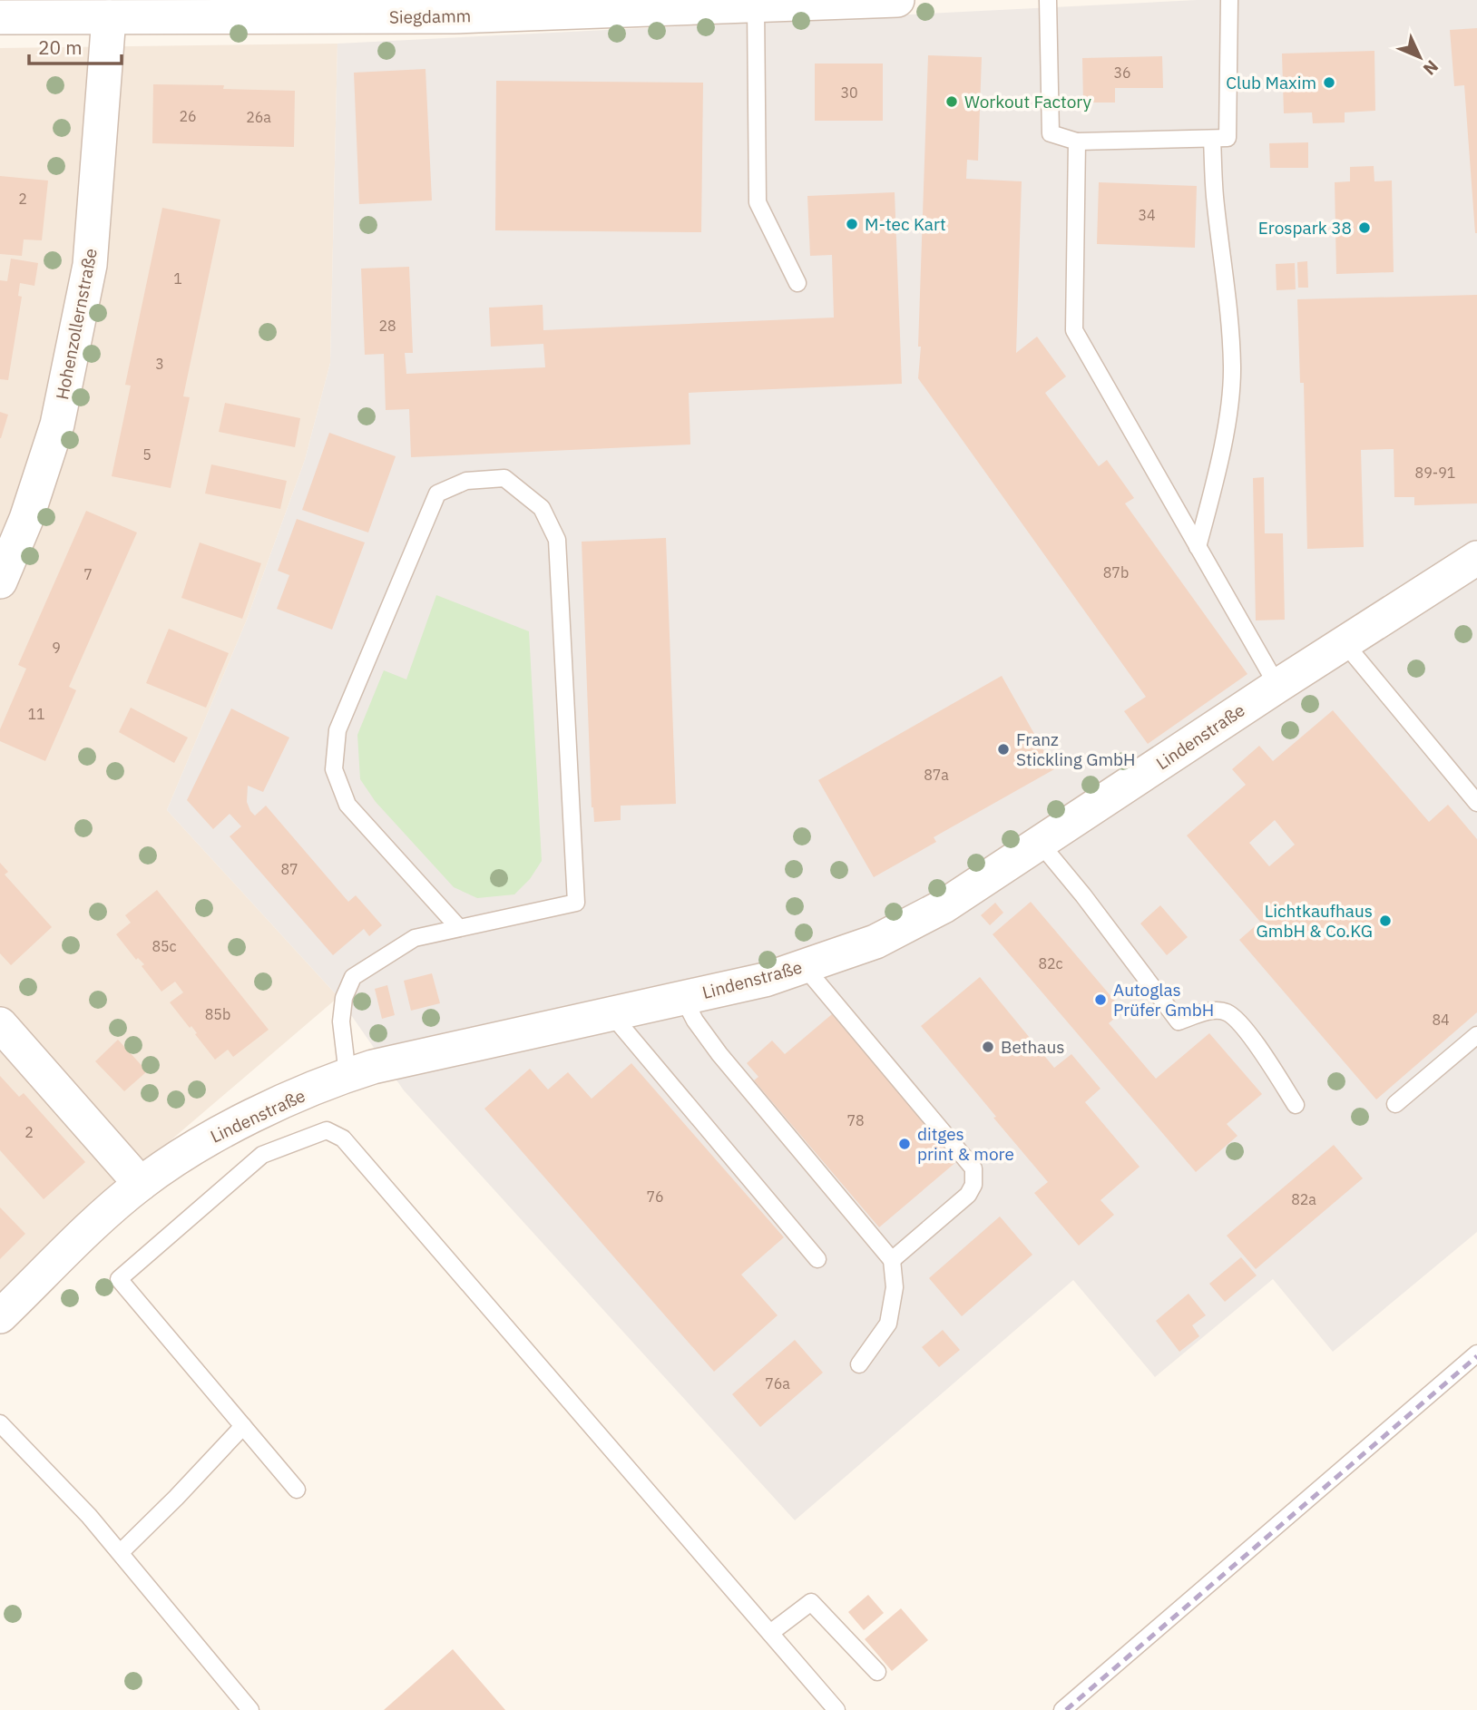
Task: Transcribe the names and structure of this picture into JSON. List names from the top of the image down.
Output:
{
  "streets": {
    "street": ["Siegdamm", "Hohenzollernstraße", "Lindenstraße"]
  },
  "crossings": [
    ["Siegdamm", "Hohenzollernstraße"]
  ],
  "places": [
    "Club Maxim",
    "Workout Factory",
    "M-tec Kart",
    "Erospark 38",
    "Franz Stickling GmbH",
    "Lichtkaufhaus GmbH & Co.KG",
    "Autoglas Prüfer GmbH",
    "Bethaus",
    "ditges print & more"
  ],
  "house_numbers": [
    "36",
    "30",
    "26",
    "26a",
    "2",
    "34",
    "1",
    "28",
    "3",
    "5",
    "89-91",
    "87b",
    "7",
    "9",
    "11",
    "87a",
    "87",
    "85c",
    "82c",
    "85b",
    "84",
    "78",
    "2",
    "76",
    "82a",
    "76a"
  ],
  "scale_bar": "20 m",
  "north": "bottom right"
}
